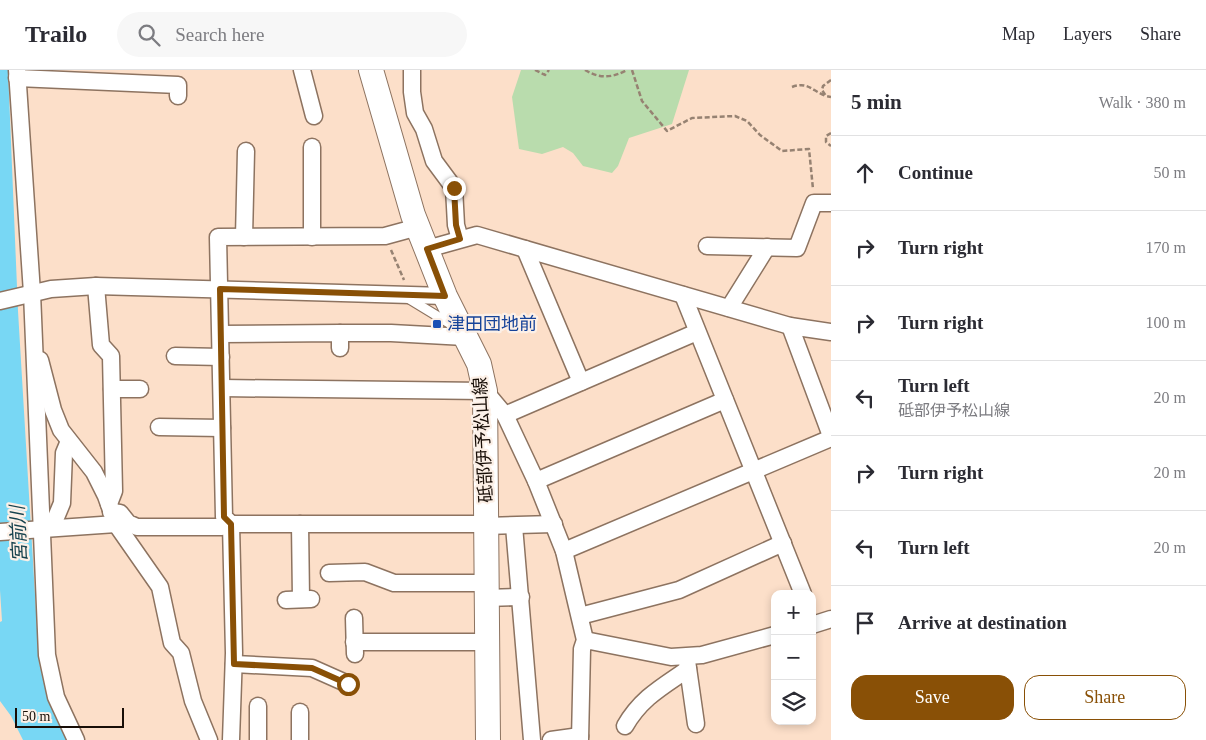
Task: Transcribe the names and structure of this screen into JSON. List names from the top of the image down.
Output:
{
  "streets": {
    "main road": ["砥部伊予松山線"]
  },
  "water": ["宮前川"],
  "places": {
    "transit": ["津田団地前"]
  },
  "scale_bar": "50 m",
  "page": {
    "header": "Trailo",
    "search": "Search here",
    "nav": ["Map", "Layers", "Share"],
    "heading": ["5 min", "Walk · 380 m"],
    "list": [
      ["Continue", "50 m"],
      ["Turn right", "170 m"],
      ["Turn right", "100 m"],
      ["Turn left", "砥部伊予松山線", "20 m"],
      ["Turn right", "20 m"],
      ["Turn left", "20 m"],
      "Arrive at destination"
    ],
    "map_buttons": ["+", "−"],
    "buttons": ["Save", "Share"],
    "scale": "50 m"
  }
}
